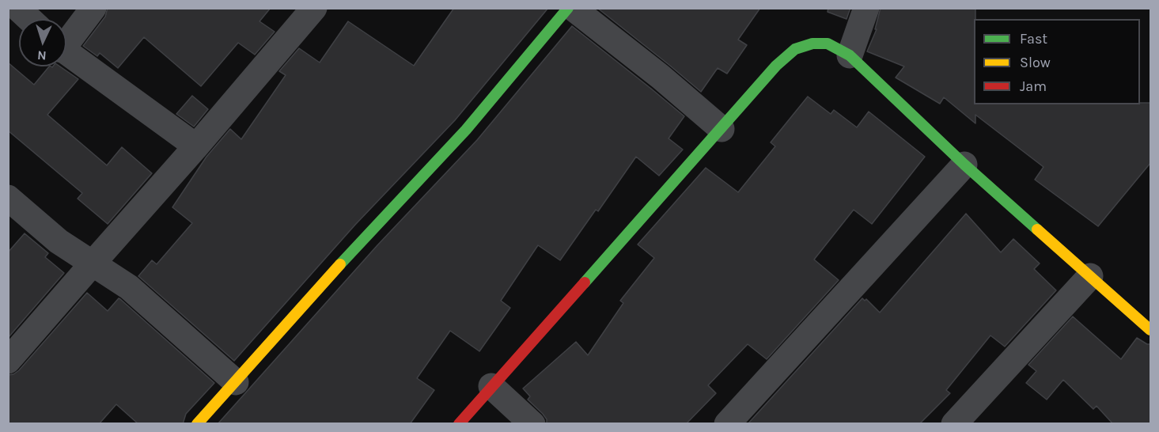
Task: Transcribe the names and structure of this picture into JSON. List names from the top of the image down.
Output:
{
  "legend": ["Fast", "Slow", "Jam"],
  "north": "bottom"
}
